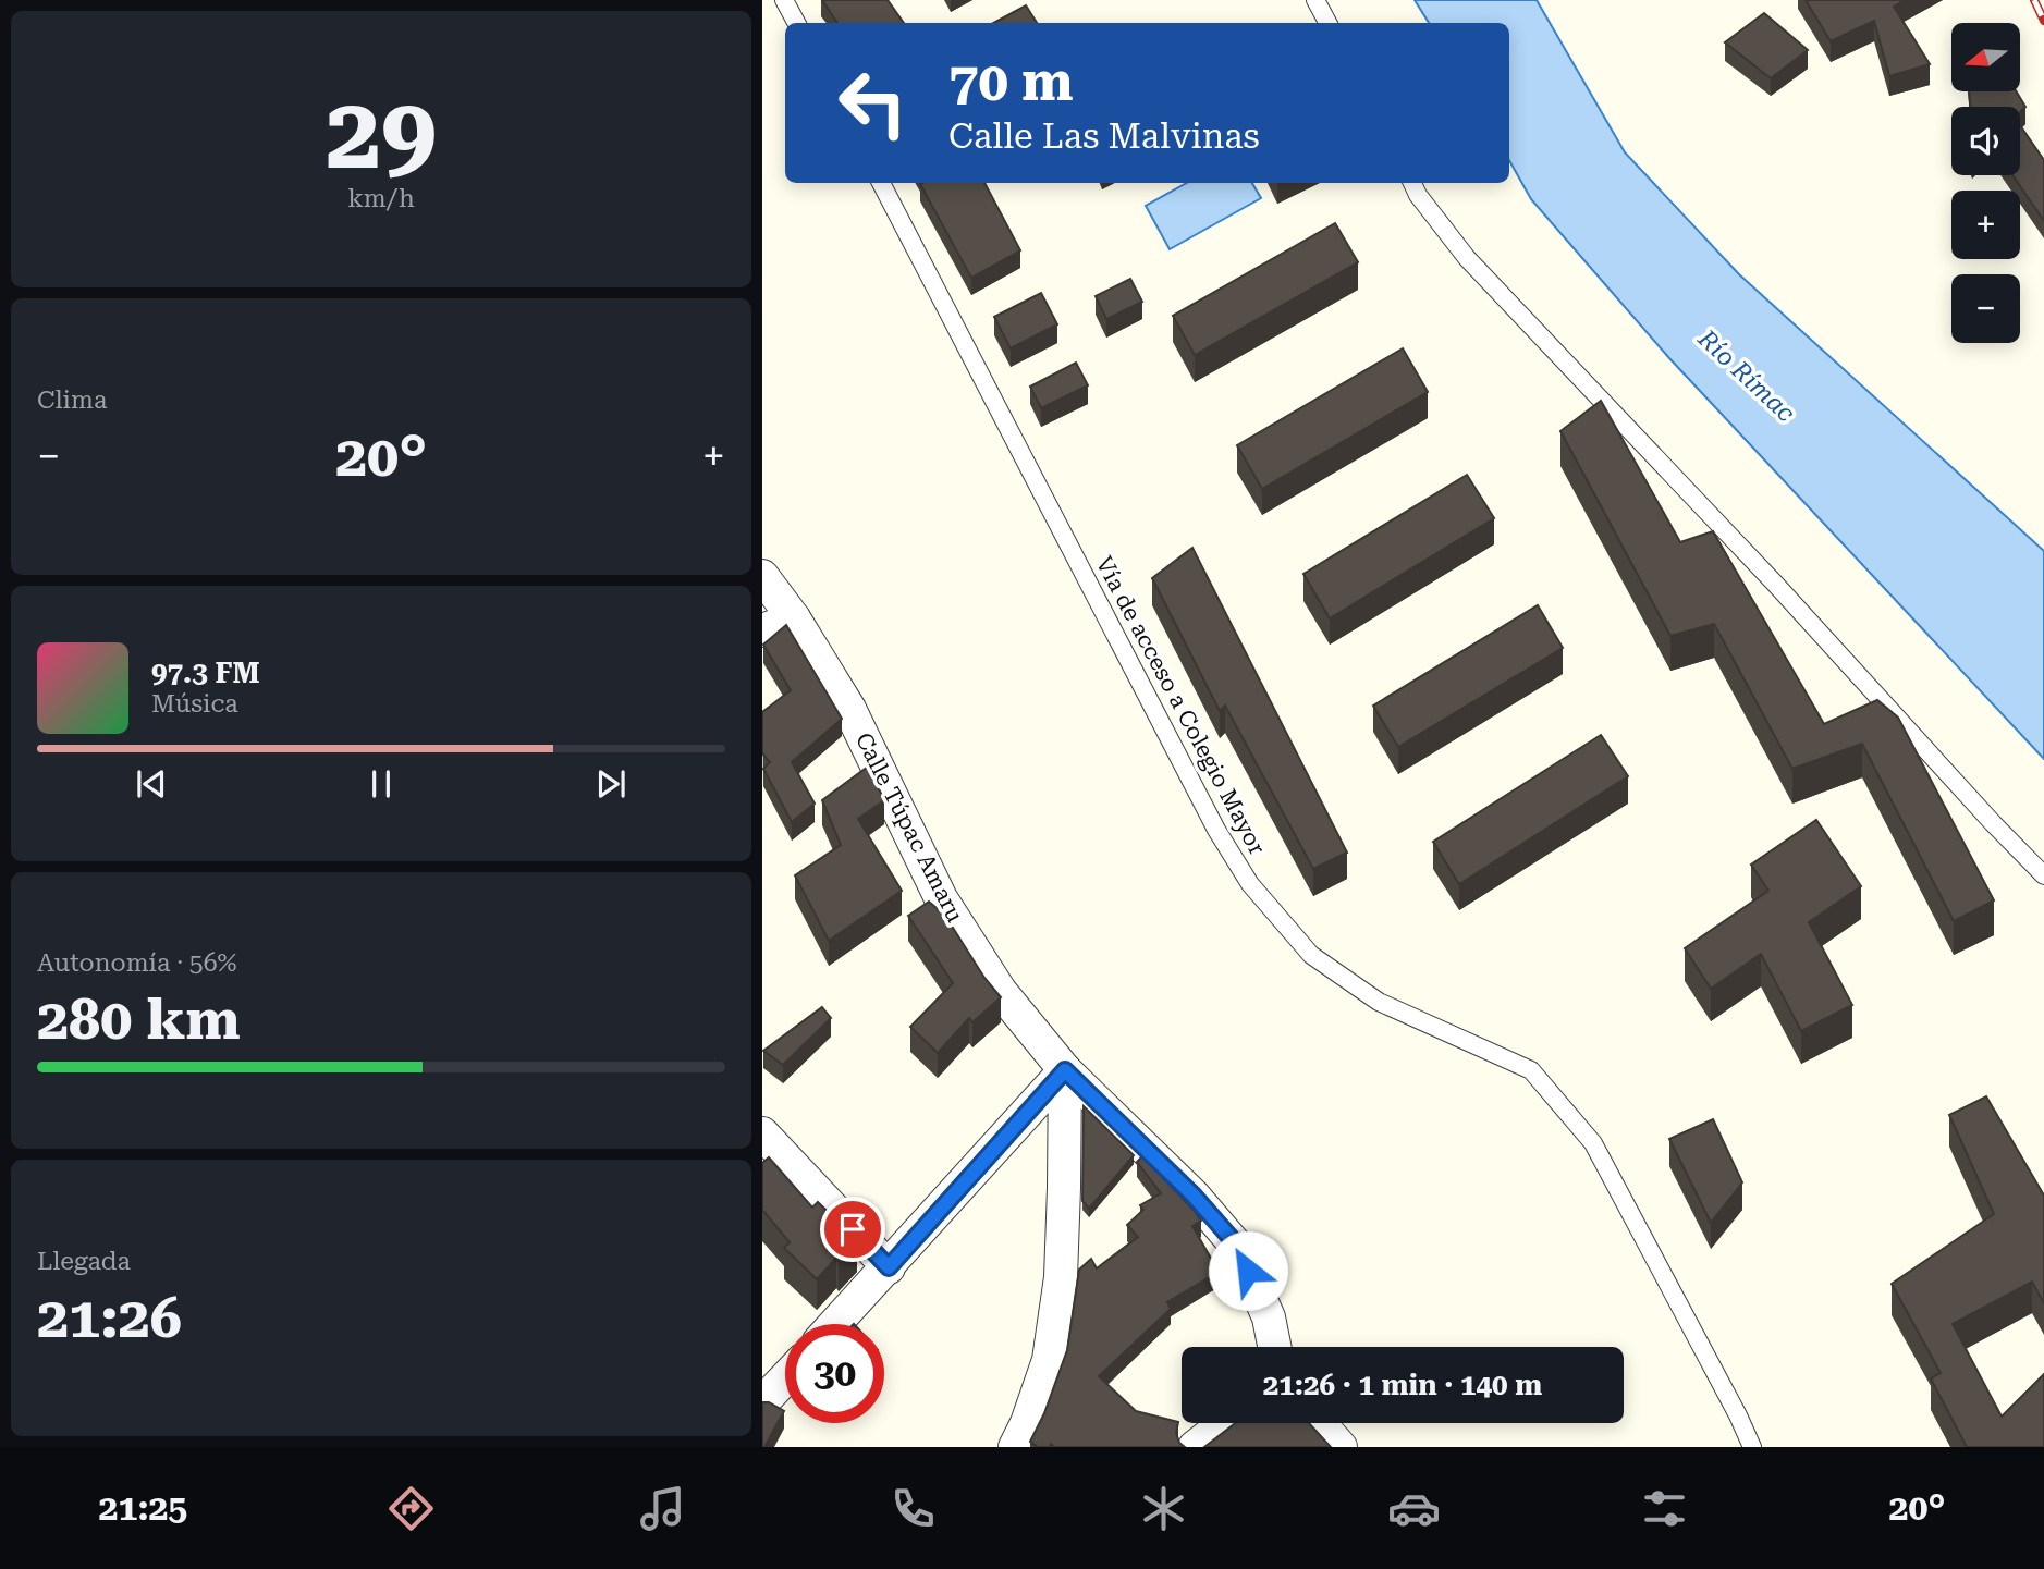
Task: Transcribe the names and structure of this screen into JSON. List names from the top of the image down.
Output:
{
  "streets": {
    "street": ["Calle Túpac Amaru"],
    "lane": ["Vía de acceso a Colegio Mayor"]
  },
  "water": ["Río Rímac"],
  "north": "left",
  "page": {
    "tile": [
      ["29", "km/h"],
      "Clima",
      ["Autonomía · 56%", "280 km"],
      ["Llegada", "21:26"]
    ],
    "map_buttons": ["+", "−"],
    "turn": ["70 m", "Calle Las Malvinas"],
    "heat": ["−", "20°", "+"],
    "song": ["97.3 FM", "Música"],
    "limit": "30",
    "trip": "21:26 · 1 min · 140 m",
    "tabs": ["21:25", "20°"]
  }
}
